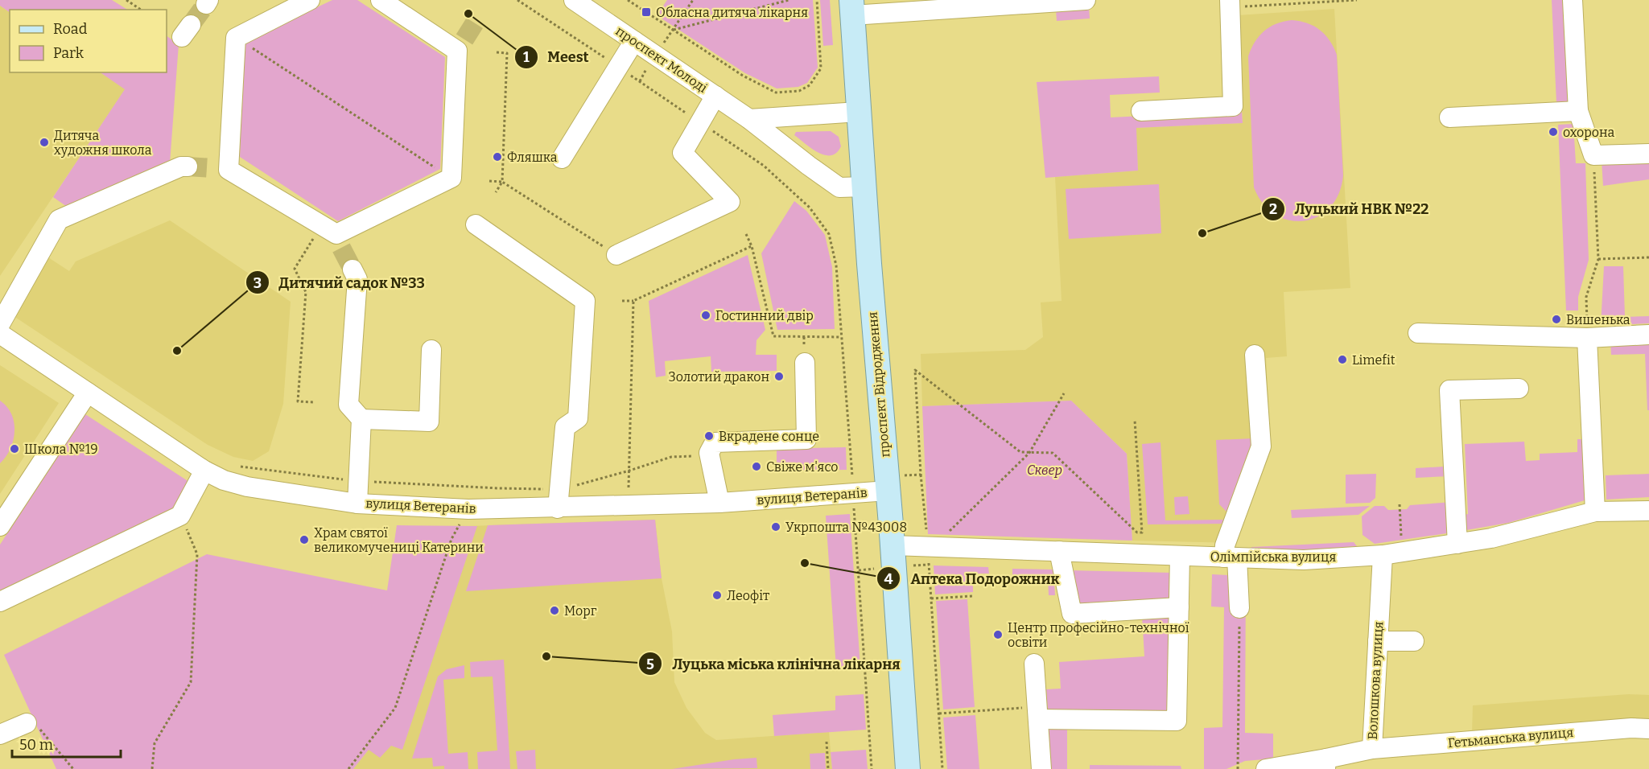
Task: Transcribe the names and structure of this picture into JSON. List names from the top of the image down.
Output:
{
  "streets": {
    "main road": ["проспект Відродження"],
    "street": [
      "проспект Молоді",
      "вулиця Ветеранів",
      "Олімпійська вулиця",
      "Волошкова вулиця",
      "Гетьманська вулиця"
    ]
  },
  "crossings": [
    ["проспект Молоді", "проспект Відродження"],
    ["проспект Відродження", "вулиця Ветеранів"],
    ["проспект Відродження", "Олімпійська вулиця"],
    ["Олімпійська вулиця", "Волошкова вулиця"],
    ["Волошкова вулиця", "Гетьманська вулиця"]
  ],
  "parks": ["Сквер"],
  "places": {
    "transit": ["Обласна дитяча лікарня"],
    "other": [
      "Meest",
      "охорона",
      "Дитяча художня школа",
      "Фляшка",
      "Луцький НВК №22",
      "Гостинний двір",
      "Вишенька",
      "Дитячий садок №33",
      "Limefit",
      "Золотий дракон",
      "Вкрадене сонце",
      "Школа №19",
      "Свіже м'ясо",
      "Укрпошта №43008",
      "Храм святої великомучениці Катерини",
      "Аптека Подорожник",
      "Леофіт",
      "Морг",
      "Центр професійно-технічної освіти",
      "Луцька міська клінічна лікарня"
    ]
  },
  "legend": ["Road", "Park"],
  "scale_bar": "50 m"
}
